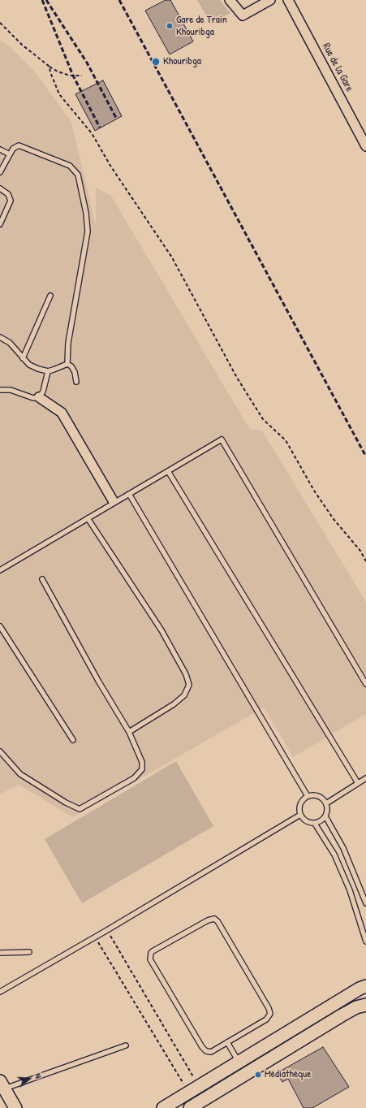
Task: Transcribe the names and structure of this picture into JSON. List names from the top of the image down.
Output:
{
  "streets": {
    "street": ["Rue de la Gare"]
  },
  "places": ["Gare de Train Khouribga", "Khouribga", "Médiathèque"],
  "north": "right"
}
